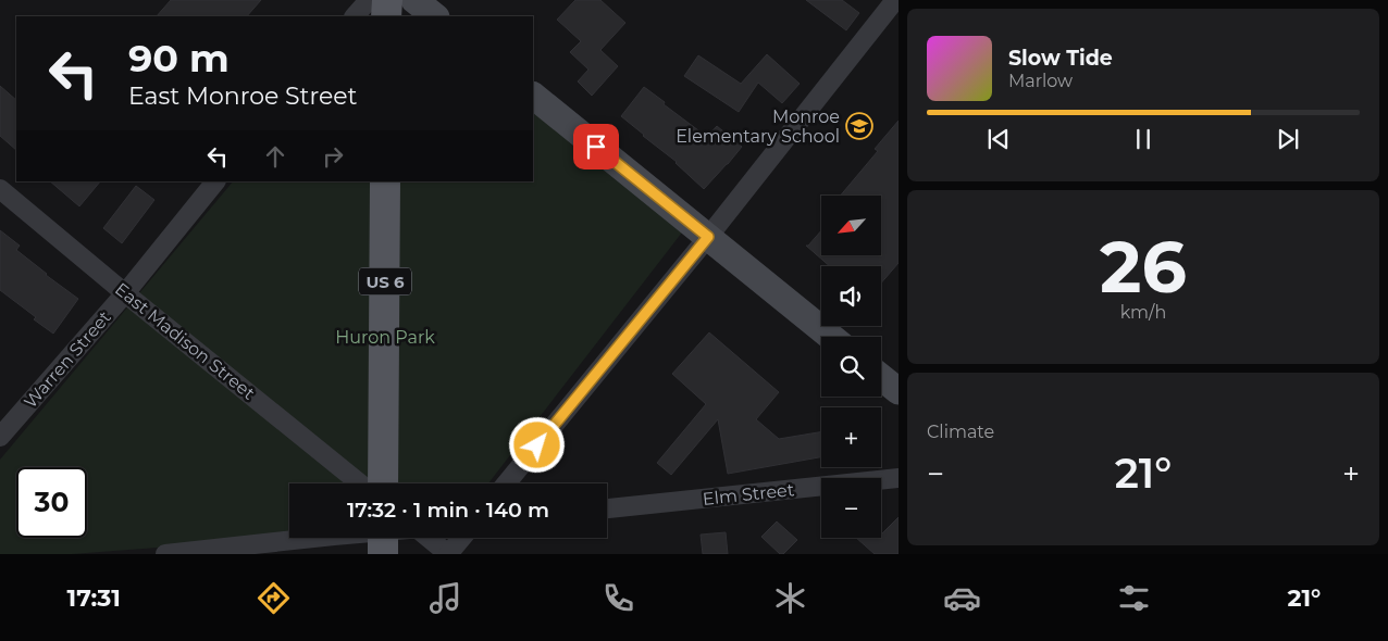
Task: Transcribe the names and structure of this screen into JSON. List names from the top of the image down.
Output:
{
  "streets": {
    "main road": ["US 6"],
    "street": ["East Madison Street", "Warren Street", "Elm Street"]
  },
  "crossings": [
    ["East Madison Street", "Warren Street"]
  ],
  "parks": ["Huron Park"],
  "places": {
    "school or university": ["Monroe Elementary School"]
  },
  "north": "bottom left",
  "page": {
    "turn": ["90 m", "East Monroe Street"],
    "song": ["Slow Tide", "Marlow"],
    "tile": [
      ["26", "km/h"],
      "Climate"
    ],
    "map_buttons": ["+", "−"],
    "heat": ["−", "21°", "+"],
    "limit": "30",
    "trip": "17:32 · 1 min · 140 m",
    "tabs": ["17:31", "21°"]
  }
}
